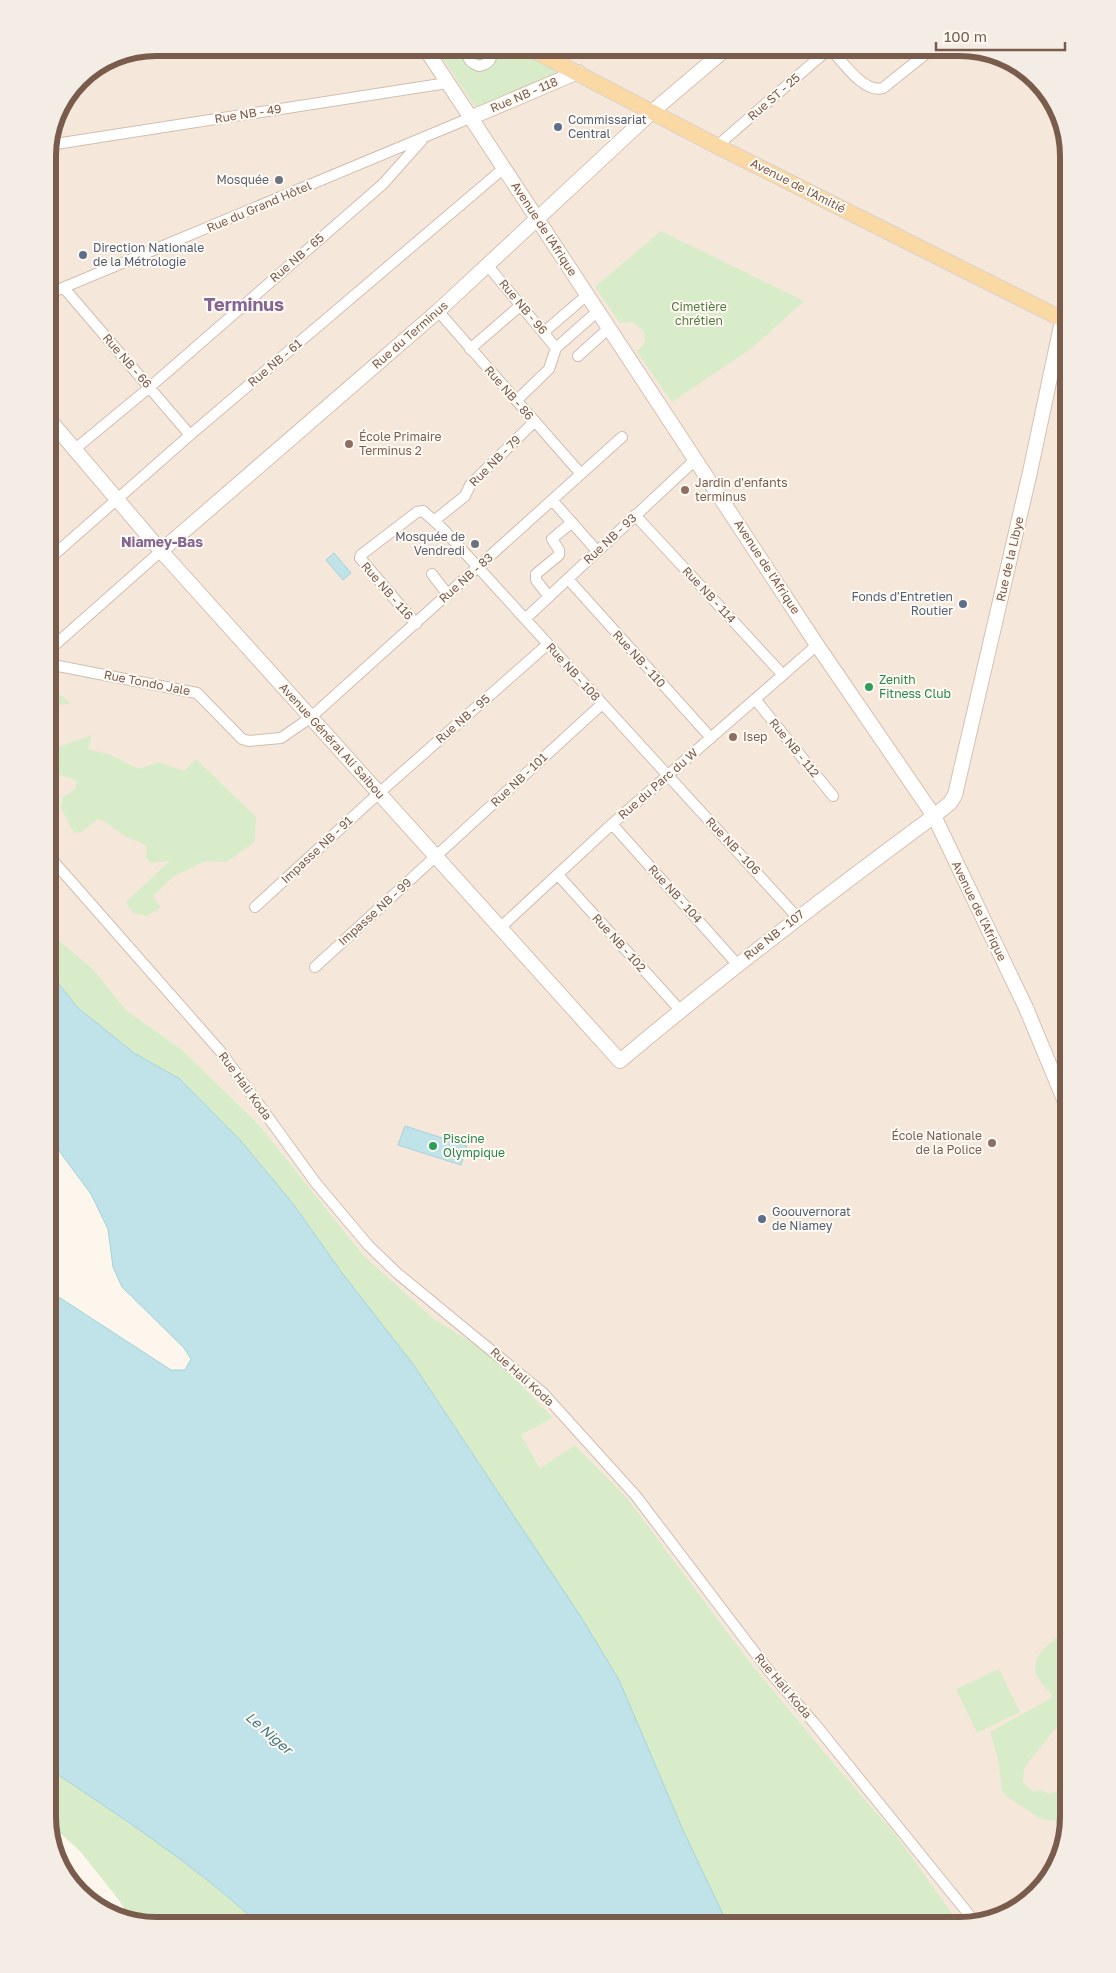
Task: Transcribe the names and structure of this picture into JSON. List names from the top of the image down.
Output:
{
  "streets": {
    "main road": ["Avenue de l'Amitié"],
    "street": [
      "Rue NB - 118",
      "Rue ST - 25",
      "Rue NB - 49",
      "Rue du Grand Hôtel",
      "Avenue de l'Afrique",
      "Rue NB - 65",
      "Rue NB - 96",
      "Rue du Terminus",
      "Rue NB - 66",
      "Rue NB - 61",
      "Rue NB - 86",
      "Rue NB - 79",
      "Rue NB - 93",
      "Rue de la Libye",
      "Rue NB - 83",
      "Rue NB - 116",
      "Rue NB - 114",
      "Rue NB - 110",
      "Rue NB - 108",
      "Rue Tondo Jale",
      "Rue NB - 95",
      "Avenue Général Ali Saibou",
      "Rue NB - 112",
      "Rue NB - 101",
      "Rue du Parc du W",
      "Rue NB - 106",
      "Impasse NB - 91",
      "Rue NB - 104",
      "Impasse NB - 99",
      "Rue NB - 107",
      "Rue NB - 102",
      "Rue Hali Koda"
    ]
  },
  "crossings": [
    ["Rue NB - 118", "Avenue de l'Amitié"],
    ["Rue NB - 118", "Rue du Grand Hôtel"],
    ["Rue NB - 118", "Avenue de l'Afrique"],
    ["Rue ST - 25", "Avenue de l'Amitié"],
    ["Rue NB - 49", "Avenue de l'Afrique"],
    ["Avenue de l'Amitié", "Rue du Terminus"],
    ["Rue du Grand Hôtel", "Avenue de l'Afrique"],
    ["Rue du Grand Hôtel", "Rue NB - 65"],
    ["Rue du Grand Hôtel", "Rue NB - 66"],
    ["Avenue de l'Afrique", "Rue du Terminus"],
    ["Avenue de l'Afrique", "Rue NB - 61"],
    ["Avenue de l'Afrique", "Rue NB - 93"],
    ["Avenue de l'Afrique", "Rue de la Libye"],
    ["Avenue de l'Afrique", "Rue du Parc du W"],
    ["Avenue de l'Afrique", "Rue NB - 107"],
    ["Rue NB - 65", "Rue NB - 66"],
    ["Rue NB - 65", "Avenue Général Ali Saibou"],
    ["Rue NB - 96", "Rue du Terminus"],
    ["Rue du Terminus", "Rue NB - 86"],
    ["Rue du Terminus", "Avenue Général Ali Saibou"],
    ["Rue NB - 66", "Rue NB - 61"],
    ["Rue NB - 61", "Avenue Général Ali Saibou"],
    ["Rue NB - 86", "Rue NB - 79"],
    ["Rue NB - 86", "Rue NB - 83"],
    ["Rue NB - 79", "Rue NB - 108"],
    ["Rue NB - 93", "Rue NB - 114"],
    ["Rue NB - 93", "Rue NB - 110"],
    ["Rue NB - 93", "Rue NB - 108"],
    ["Rue de la Libye", "Rue NB - 107"],
    ["Rue NB - 83", "Rue NB - 116"],
    ["Rue NB - 83", "Rue NB - 108"],
    ["Rue NB - 83", "Rue Tondo Jale"],
    ["Rue NB - 83", "Avenue Général Ali Saibou"],
    ["Rue NB - 116", "Rue NB - 108"],
    ["Rue NB - 114", "Rue du Parc du W"],
    ["Rue NB - 110", "Rue du Parc du W"],
    ["Rue NB - 108", "Rue NB - 95"],
    ["Rue NB - 108", "Rue NB - 101"],
    ["Rue NB - 108", "Rue du Parc du W"],
    ["Rue NB - 108", "Rue NB - 106"],
    ["Rue Tondo Jale", "Avenue Général Ali Saibou"],
    ["Rue NB - 95", "Avenue Général Ali Saibou"],
    ["Rue NB - 95", "Impasse NB - 91"],
    ["Avenue Général Ali Saibou", "Rue NB - 101"],
    ["Avenue Général Ali Saibou", "Rue du Parc du W"],
    ["Avenue Général Ali Saibou", "Impasse NB - 91"],
    ["Avenue Général Ali Saibou", "Impasse NB - 99"],
    ["Avenue Général Ali Saibou", "Rue NB - 107"],
    ["Rue NB - 112", "Rue du Parc du W"],
    ["Rue NB - 101", "Impasse NB - 99"],
    ["Rue du Parc du W", "Rue NB - 106"],
    ["Rue du Parc du W", "Rue NB - 104"],
    ["Rue du Parc du W", "Rue NB - 102"],
    ["Rue NB - 106", "Rue NB - 107"],
    ["Rue NB - 104", "Rue NB - 107"],
    ["Rue NB - 107", "Rue NB - 102"]
  ],
  "districts": ["Terminus", "Niamey-Bas"],
  "water": ["Le Niger"],
  "parks": ["Cimetière chrétien"],
  "places": [
    "Commissariat Central",
    "Mosquée",
    "Direction Nationale de la Métrologie",
    "École Primaire Terminus 2",
    "Jardin d'enfants terminus",
    "Mosquée de Vendredi",
    "Fonds d'Entretien Routier",
    "Zenith Fitness Club",
    "Isep",
    "École Nationale de la Police",
    "Piscine Olympique",
    "Goouvernorat de Niamey"
  ],
  "scale_bar": "100 m"
}
